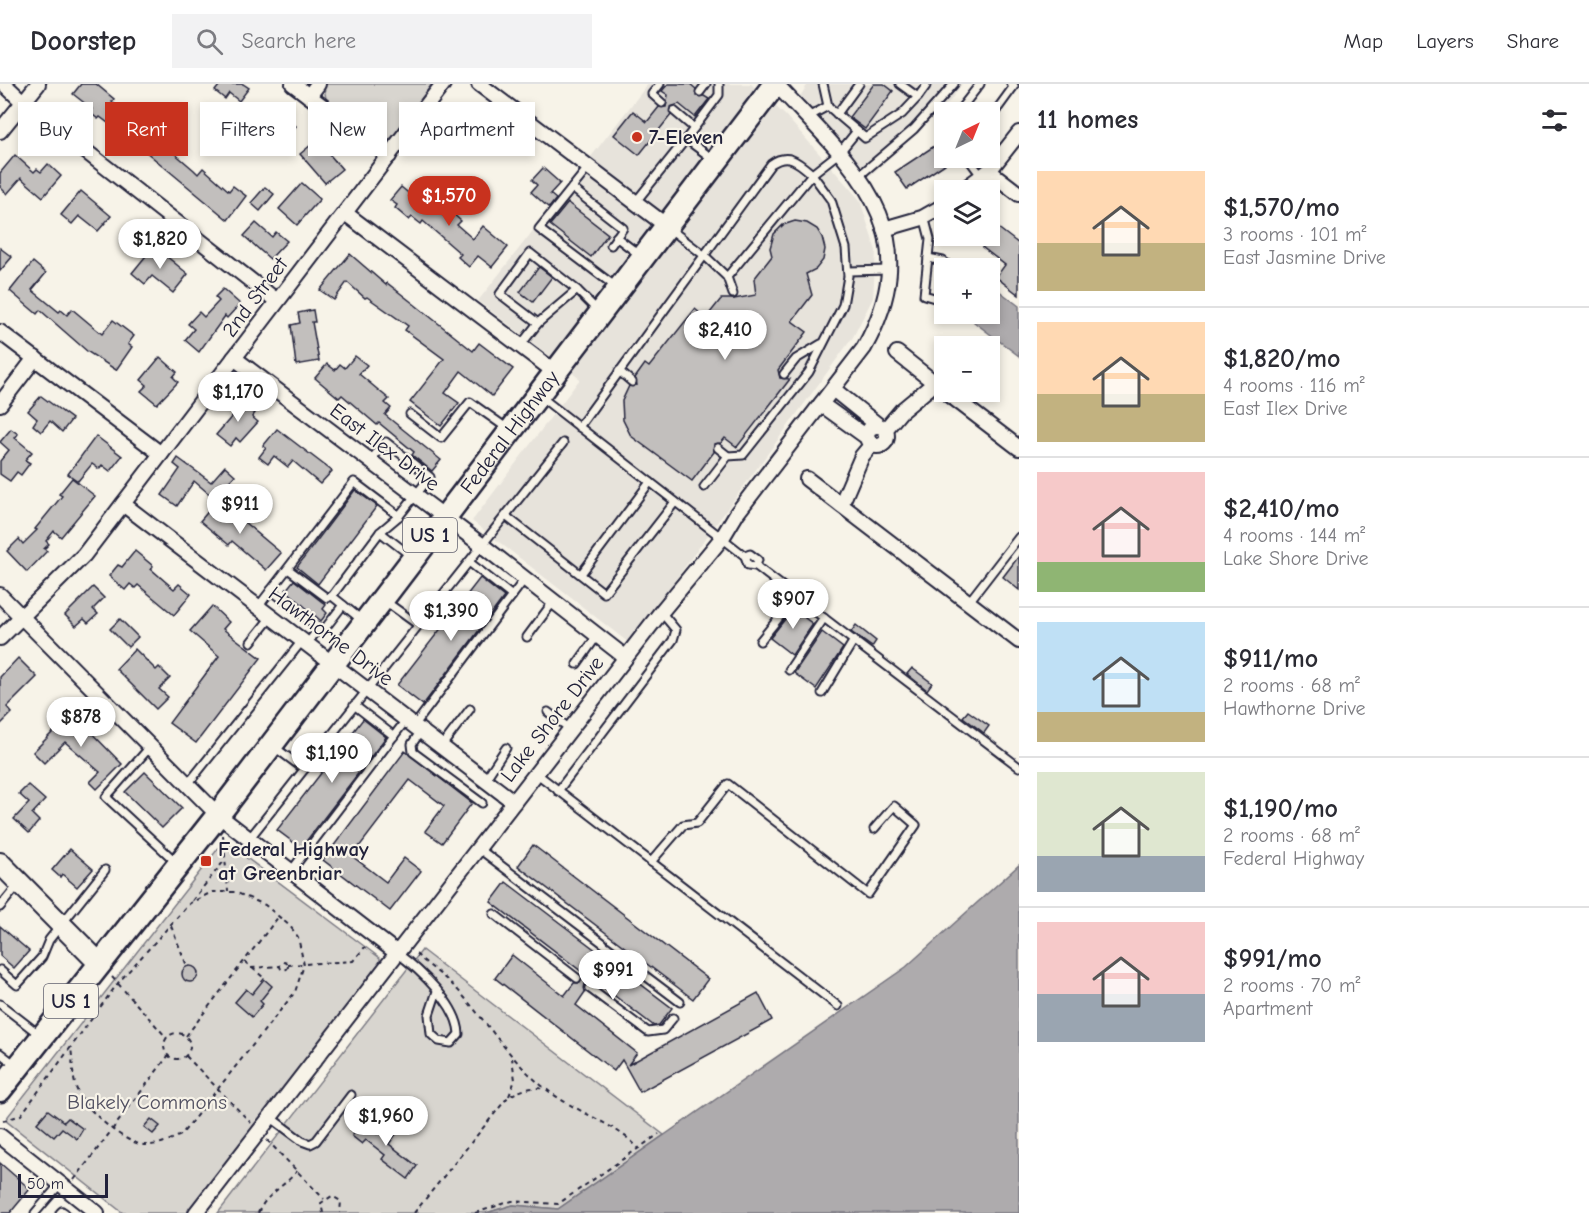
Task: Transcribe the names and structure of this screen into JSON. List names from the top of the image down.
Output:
{
  "streets": {
    "main road": ["Federal Highway", "US 1"],
    "street": [
      "2nd Street",
      "East Ilex Drive",
      "Hawthorne Drive",
      "Lake Shore Drive"
    ]
  },
  "crossings": [
    ["2nd Street", "East Ilex Drive"],
    ["2nd Street", "Hawthorne Drive"],
    ["Federal Highway", "East Ilex Drive"],
    ["Federal Highway", "Hawthorne Drive"],
    ["Federal Highway", "Lake Shore Drive"],
    ["East Ilex Drive", "Lake Shore Drive"],
    ["Hawthorne Drive", "Lake Shore Drive"]
  ],
  "parks": ["Blakely Commons"],
  "places": {
    "other": ["7-Eleven"],
    "transit": ["Federal Highway at Greenbriar"]
  },
  "scale_bar": "50 m",
  "north": "top right",
  "page": {
    "header": "Doorstep",
    "search": "Search here",
    "nav": ["Map", "Layers", "Share"],
    "heading": "11 homes",
    "map_buttons": ["+", "−"],
    "chip": [
      "Buy",
      "Rent",
      "Filters",
      "New",
      "Apartment"
    ],
    "list": [
      {
        "name": "$1,570/mo",
        "note": "3 rooms · 101 m² · East Jasmine Drive"
      },
      {
        "name": "$1,820/mo",
        "note": "4 rooms · 116 m² · East Ilex Drive"
      },
      {
        "name": "$2,410/mo",
        "note": "4 rooms · 144 m² · Lake Shore Drive"
      },
      {
        "name": "$911/mo",
        "note": "2 rooms · 68 m² · Hawthorne Drive"
      },
      {
        "name": "$1,190/mo",
        "note": "2 rooms · 68 m² · Federal Highway"
      },
      {
        "name": "$991/mo",
        "note": "2 rooms · 70 m² · Apartment"
      }
    ],
    "price": [
      "$1,570",
      "$1,820",
      "$2,410",
      "$1,170",
      "$911",
      "$907",
      "$1,390",
      "$878",
      "$1,190",
      "$991",
      "$1,960"
    ],
    "scale": "50 m"
  }
}
